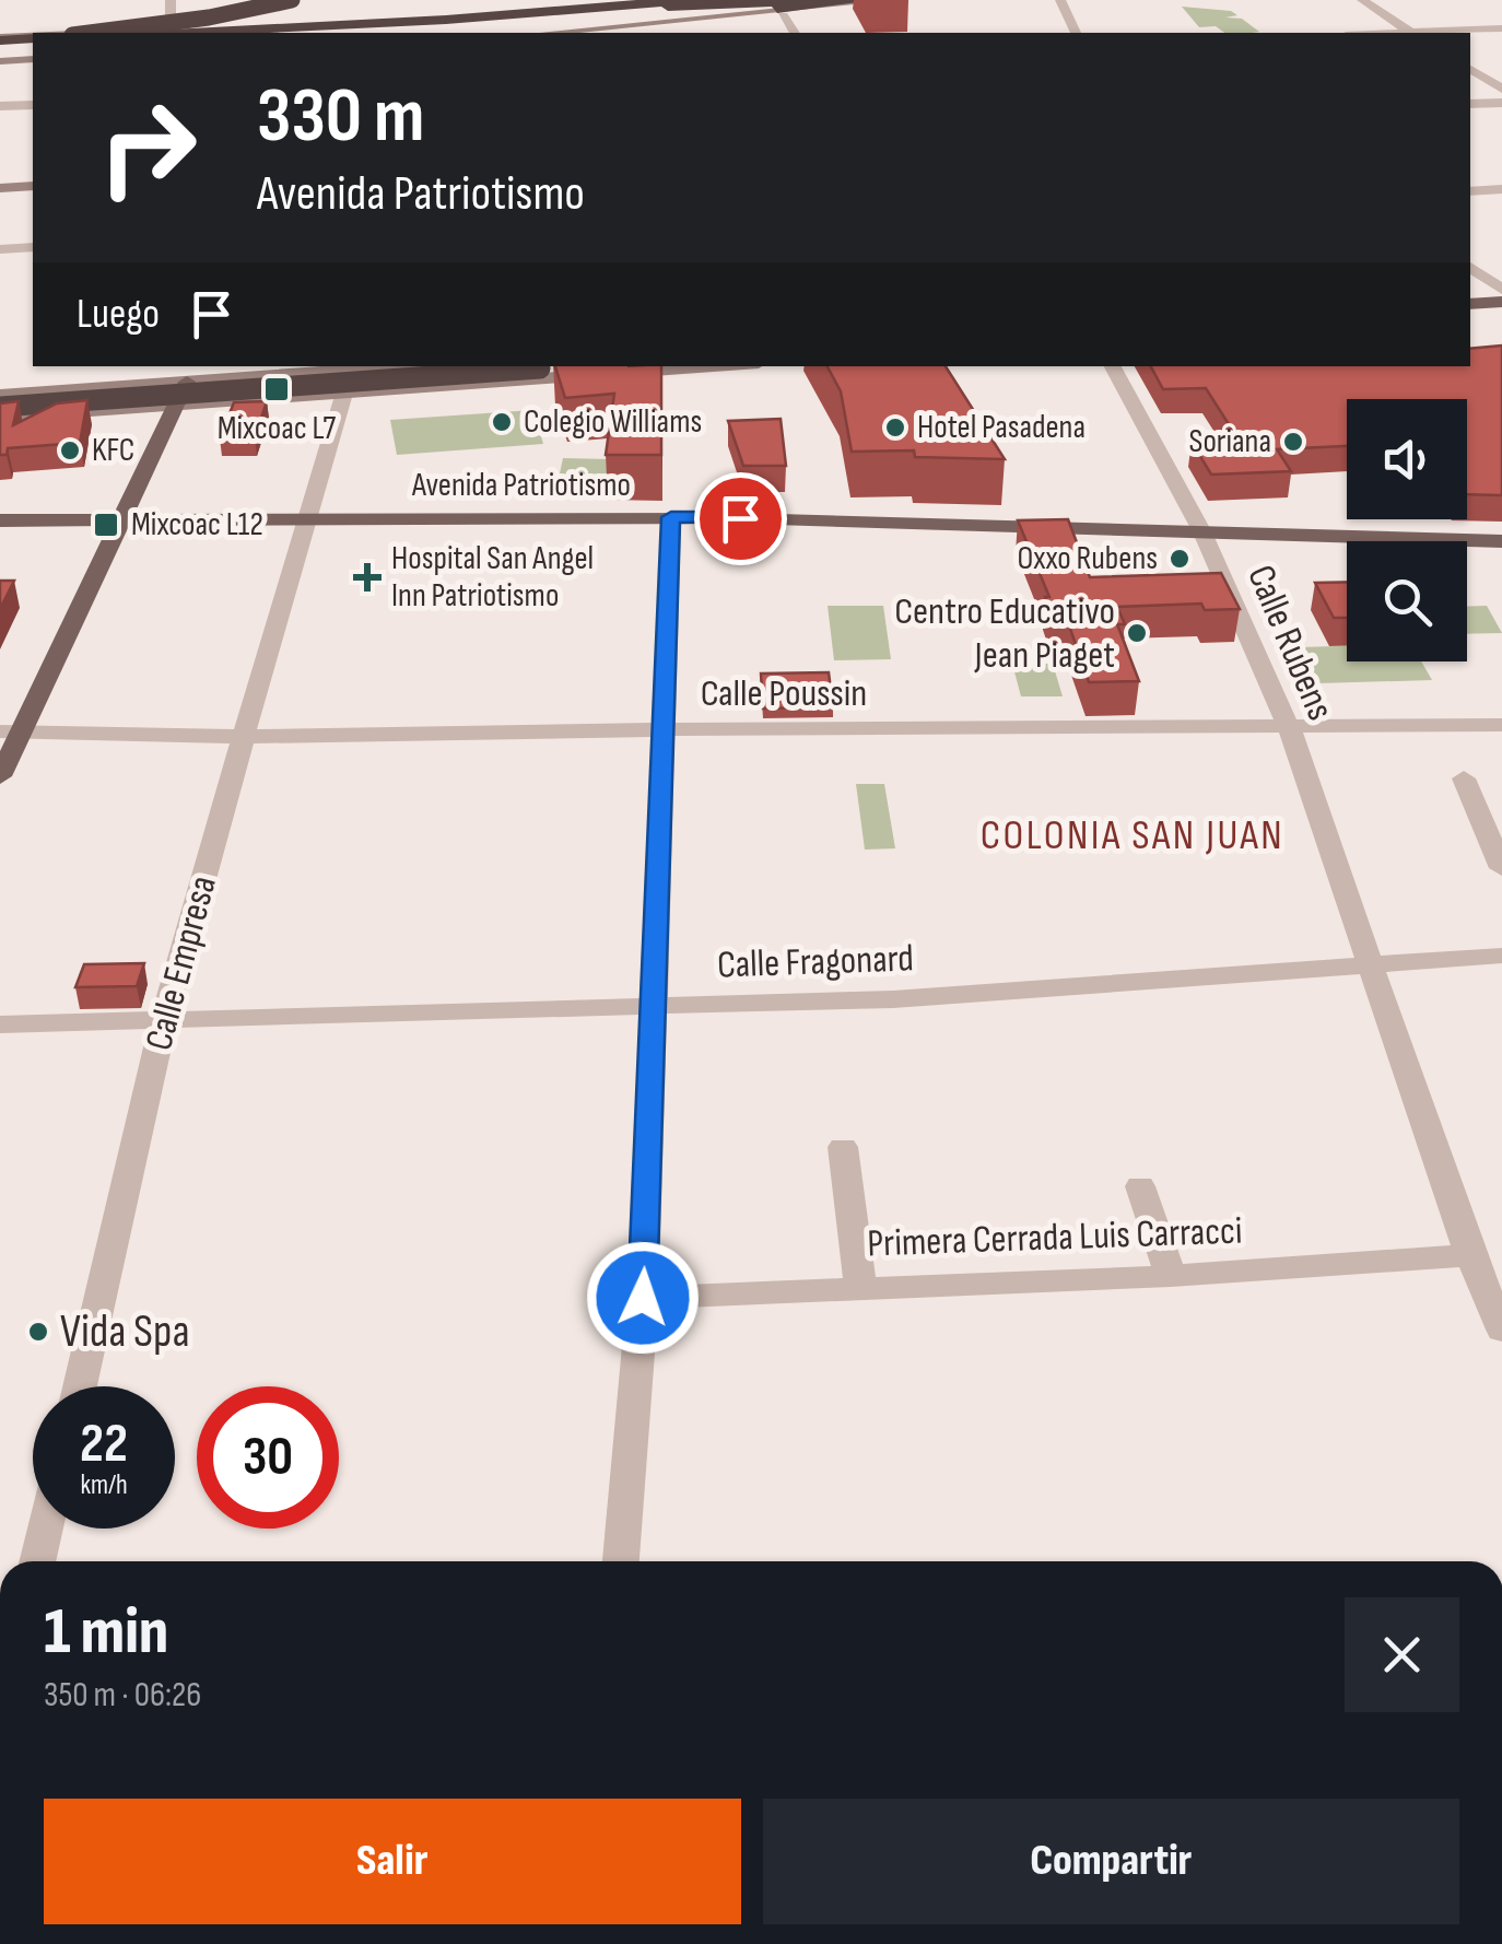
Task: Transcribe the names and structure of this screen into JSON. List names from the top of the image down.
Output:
{
  "streets": {
    "main road": ["Avenida Patriotismo"],
    "street": [
      "Calle Rubens",
      "Calle Poussin",
      "Calle Fragonard",
      "Calle Empresa",
      "Primera Cerrada Luis Carracci"
    ]
  },
  "crossings": [
    ["Avenida Patriotismo", "Calle Rubens"],
    ["Avenida Patriotismo", "Calle Empresa"],
    ["Calle Rubens", "Calle Poussin"],
    ["Calle Rubens", "Calle Fragonard"],
    ["Calle Rubens", "Primera Cerrada Luis Carracci"],
    ["Calle Poussin", "Calle Empresa"],
    ["Calle Fragonard", "Calle Empresa"]
  ],
  "districts": ["COLONIA SAN JUAN"],
  "places": {
    "transit": ["Mixcoac L7", "Mixcoac L12"],
    "other": [
      "Colegio Williams",
      "Hotel Pasadena",
      "Soriana",
      "KFC",
      "Oxxo Rubens",
      "Centro Educativo Jean Piaget",
      "Vida Spa"
    ],
    "health": ["Hospital San Angel Inn Patriotismo"]
  },
  "page": {
    "turn": ["330 m", "Avenida Patriotismo"],
    "then": "Luego",
    "speed": "22 km/h",
    "limit": "30",
    "heading": ["1 min", "350 m · 06:26"],
    "buttons": ["Salir", "Compartir"]
  }
}
